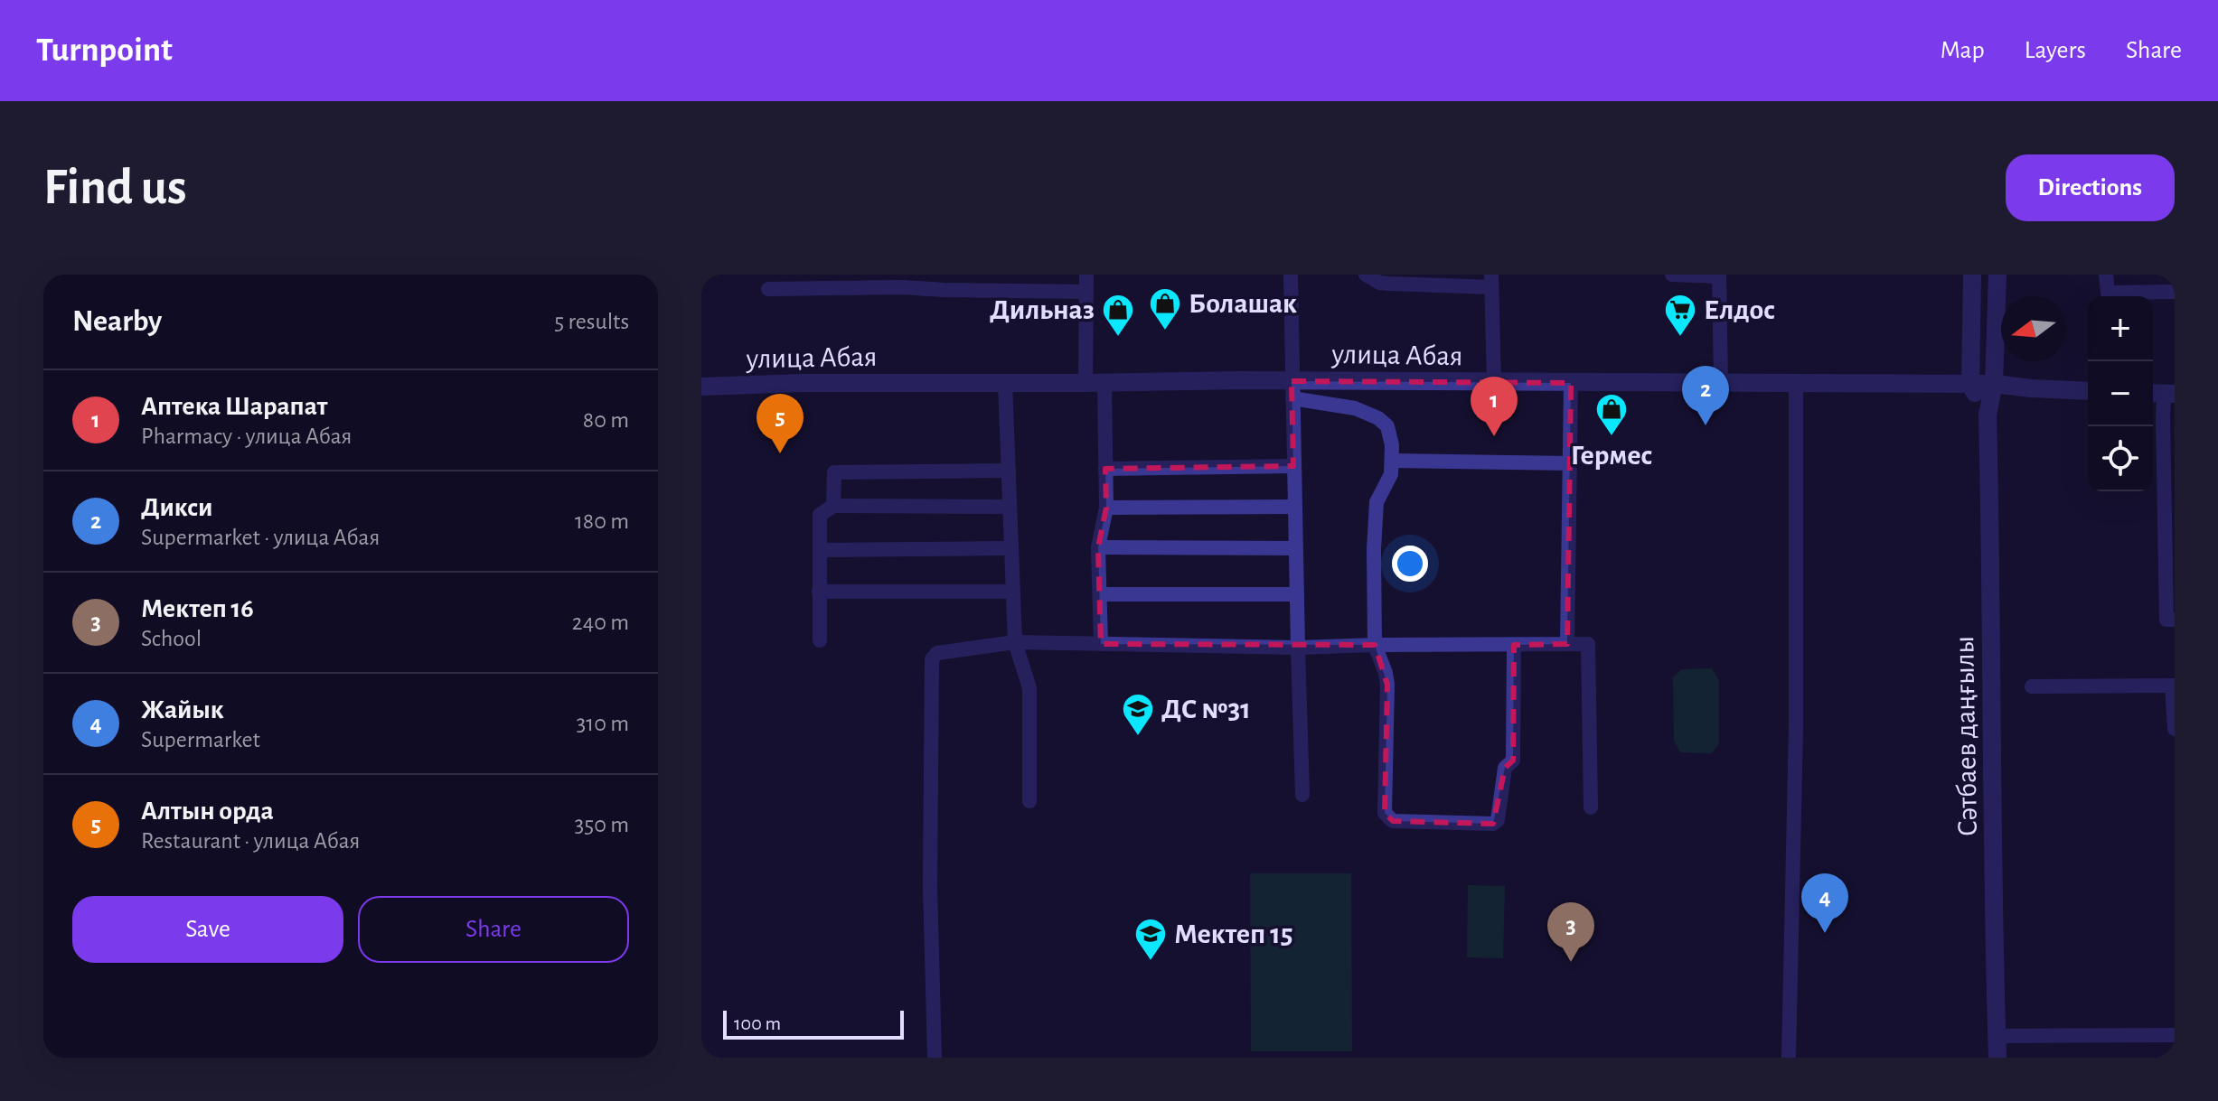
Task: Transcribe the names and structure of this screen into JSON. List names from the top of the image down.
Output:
{
  "streets": {
    "street": ["улица Абая", "Сәтбаев даңғылы"]
  },
  "crossings": [
    ["улица Абая", "Сәтбаев даңғылы"]
  ],
  "places": {
    "shop": ["Болашак", "Дильназ", "Гермес"],
    "supermarket": ["Елдос"],
    "school or university": ["ДС №31", "Мектеп 15"]
  },
  "scale_bar": "100 m",
  "north": "left",
  "page": {
    "header": "Turnpoint",
    "nav": ["Map", "Layers", "Share"],
    "buttons": [
      "Directions",
      ["Save", "Share"]
    ],
    "title": "Find us",
    "heading": ["Nearby", "5 results"],
    "map_buttons": ["+", "−"],
    "pins": [
      "2",
      "1",
      "5",
      "4",
      "3"
    ],
    "list": [
      {
        "mark": "1",
        "name": "Аптека Шарапат",
        "note": "Pharmacy · улица Абая",
        "value": "80 m"
      },
      {
        "mark": "2",
        "name": "Дикси",
        "note": "Supermarket · улица Абая",
        "value": "180 m"
      },
      {
        "mark": "3",
        "name": "Мектеп 16",
        "note": "School",
        "value": "240 m"
      },
      {
        "mark": "4",
        "name": "Жайык",
        "note": "Supermarket",
        "value": "310 m"
      },
      {
        "mark": "5",
        "name": "Алтын орда",
        "note": "Restaurant · улица Абая",
        "value": "350 m"
      }
    ],
    "scale": "100 m"
  }
}
